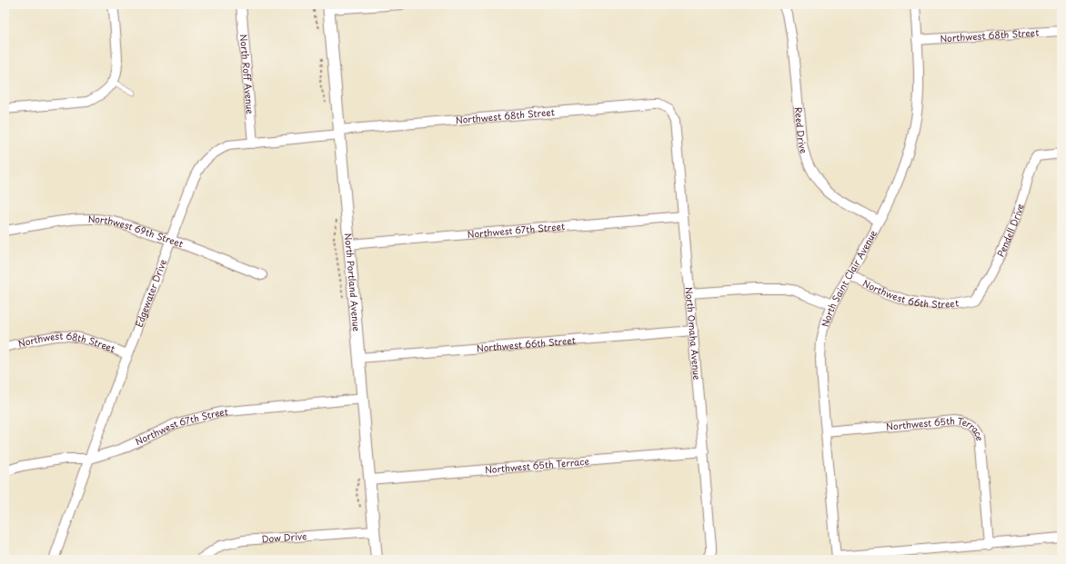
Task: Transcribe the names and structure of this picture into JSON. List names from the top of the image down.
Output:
{
  "streets": {
    "street": [
      "Northwest 68th Street",
      "North Roff Avenue",
      "Reed Drive",
      "Pendell Drive",
      "Northwest 67th Street",
      "Northwest 69th Street",
      "North Saint Clair Avenue",
      "North Portland Avenue",
      "Northwest 66th Street",
      "Edgewater Drive",
      "North Omaha Avenue",
      "Northwest 65th Terrace",
      "Dow Drive"
    ]
  },
  "crossings": [
    ["Northwest 68th Street", "North Saint Clair Avenue"],
    ["Northwest 68th Street", "North Portland Avenue"],
    ["Northwest 68th Street", "Edgewater Drive"],
    ["Northwest 68th Street", "North Omaha Avenue"],
    ["North Roff Avenue", "Edgewater Drive"],
    ["Reed Drive", "North Saint Clair Avenue"],
    ["Pendell Drive", "Northwest 66th Street"],
    ["Northwest 67th Street", "North Portland Avenue"],
    ["Northwest 67th Street", "Edgewater Drive"],
    ["Northwest 67th Street", "North Omaha Avenue"],
    ["Northwest 69th Street", "Edgewater Drive"],
    ["North Saint Clair Avenue", "Northwest 66th Street"],
    ["North Saint Clair Avenue", "Northwest 65th Terrace"],
    ["North Portland Avenue", "Northwest 66th Street"],
    ["North Portland Avenue", "Edgewater Drive"],
    ["North Portland Avenue", "Northwest 65th Terrace"],
    ["North Portland Avenue", "Dow Drive"],
    ["Northwest 66th Street", "North Omaha Avenue"],
    ["North Omaha Avenue", "Northwest 65th Terrace"]
  ]
}
